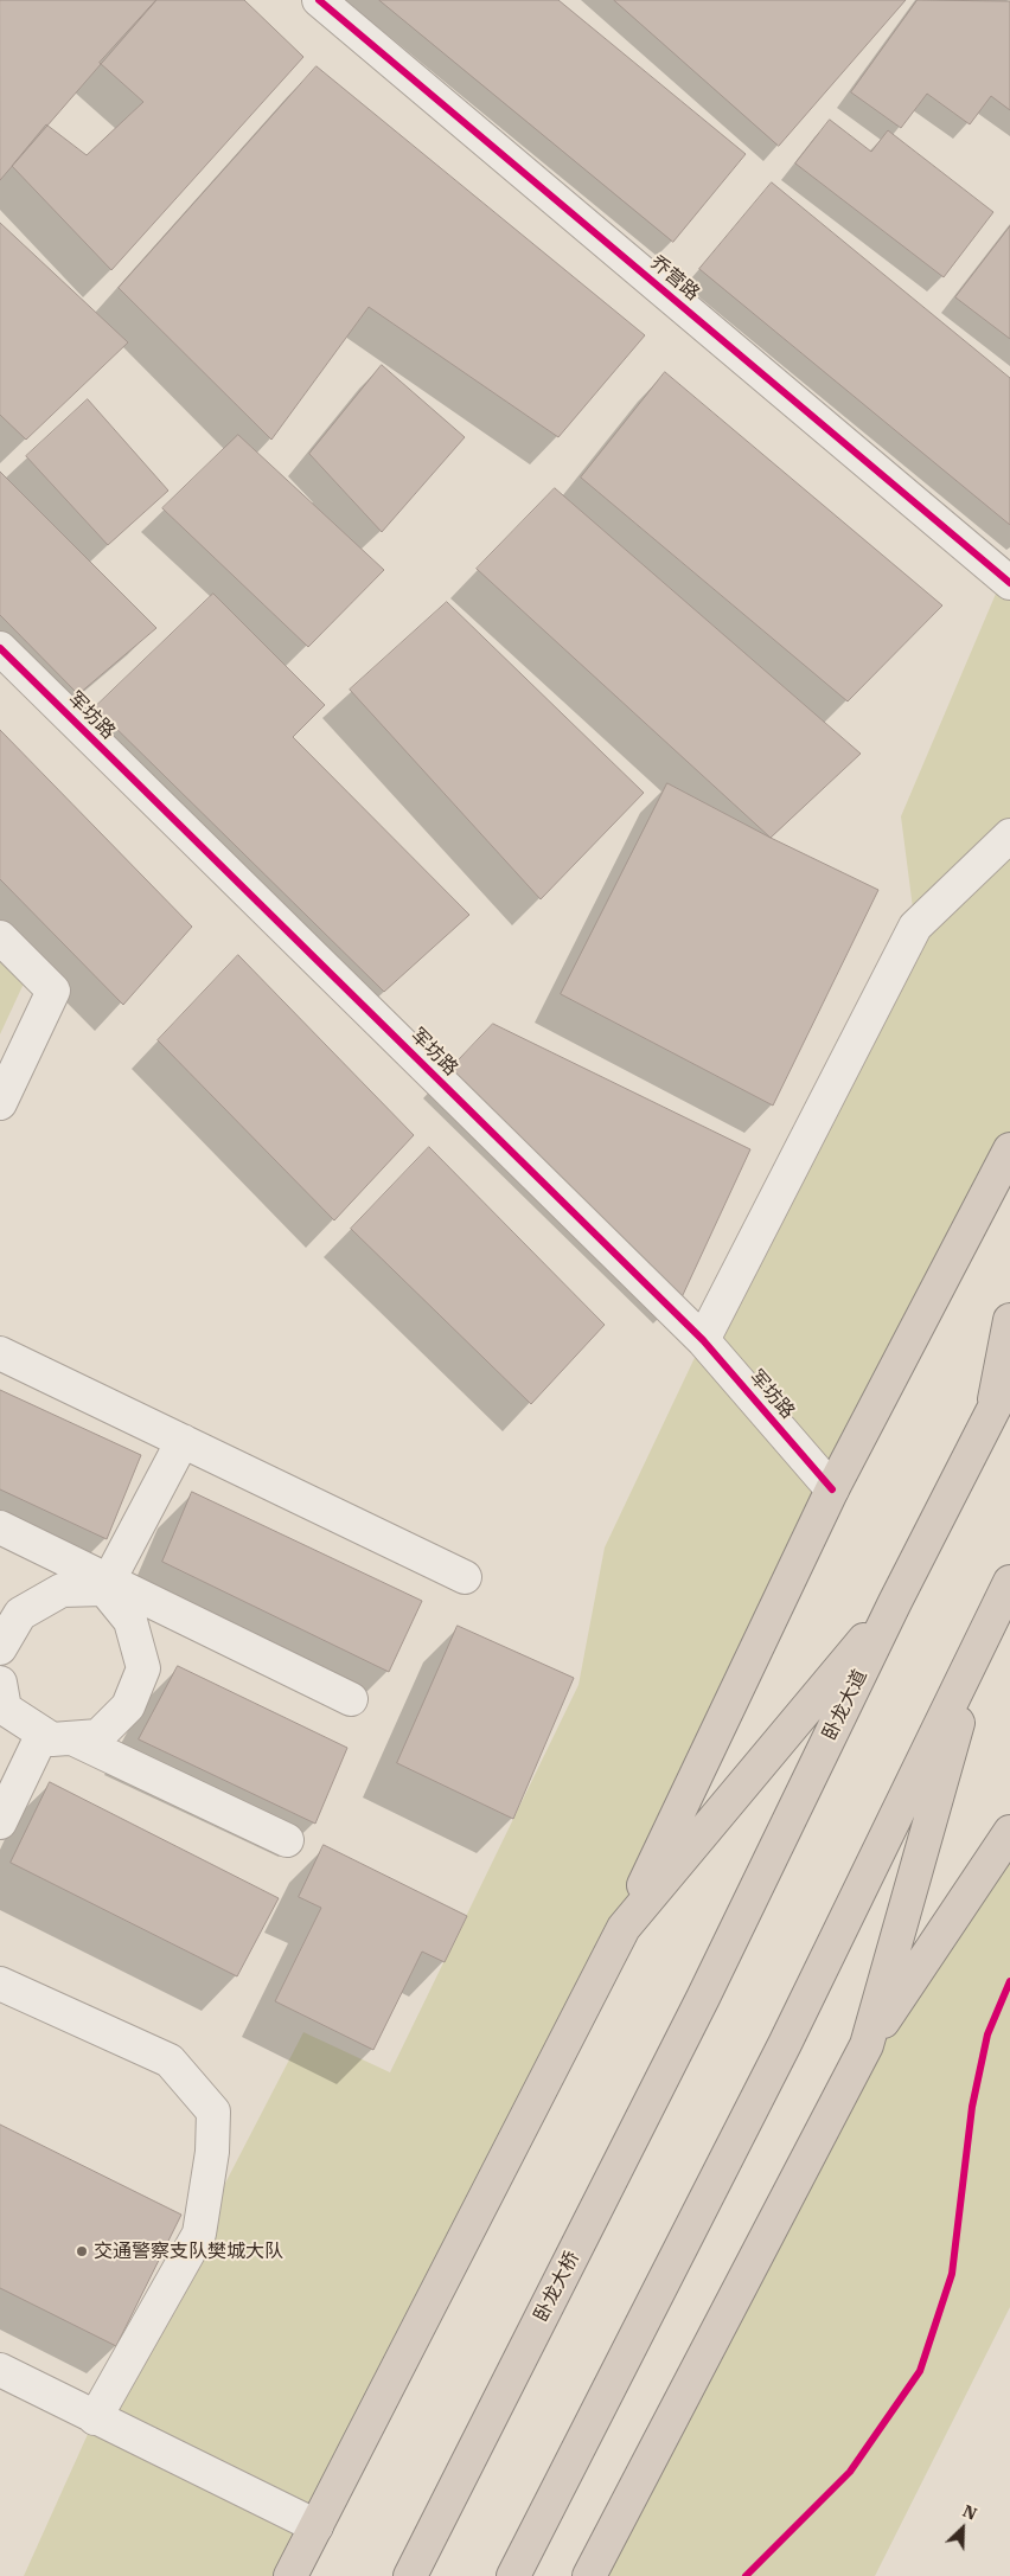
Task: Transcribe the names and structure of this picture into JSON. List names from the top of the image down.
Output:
{
  "streets": {
    "highway": ["卧龙大道", "卧龙大桥"],
    "street": ["乔营路", "军坊路"]
  },
  "crossings": [
    ["卧龙大道", "卧龙大桥"]
  ],
  "places": ["交通警察支队樊城大队"],
  "north": "top right"
}
